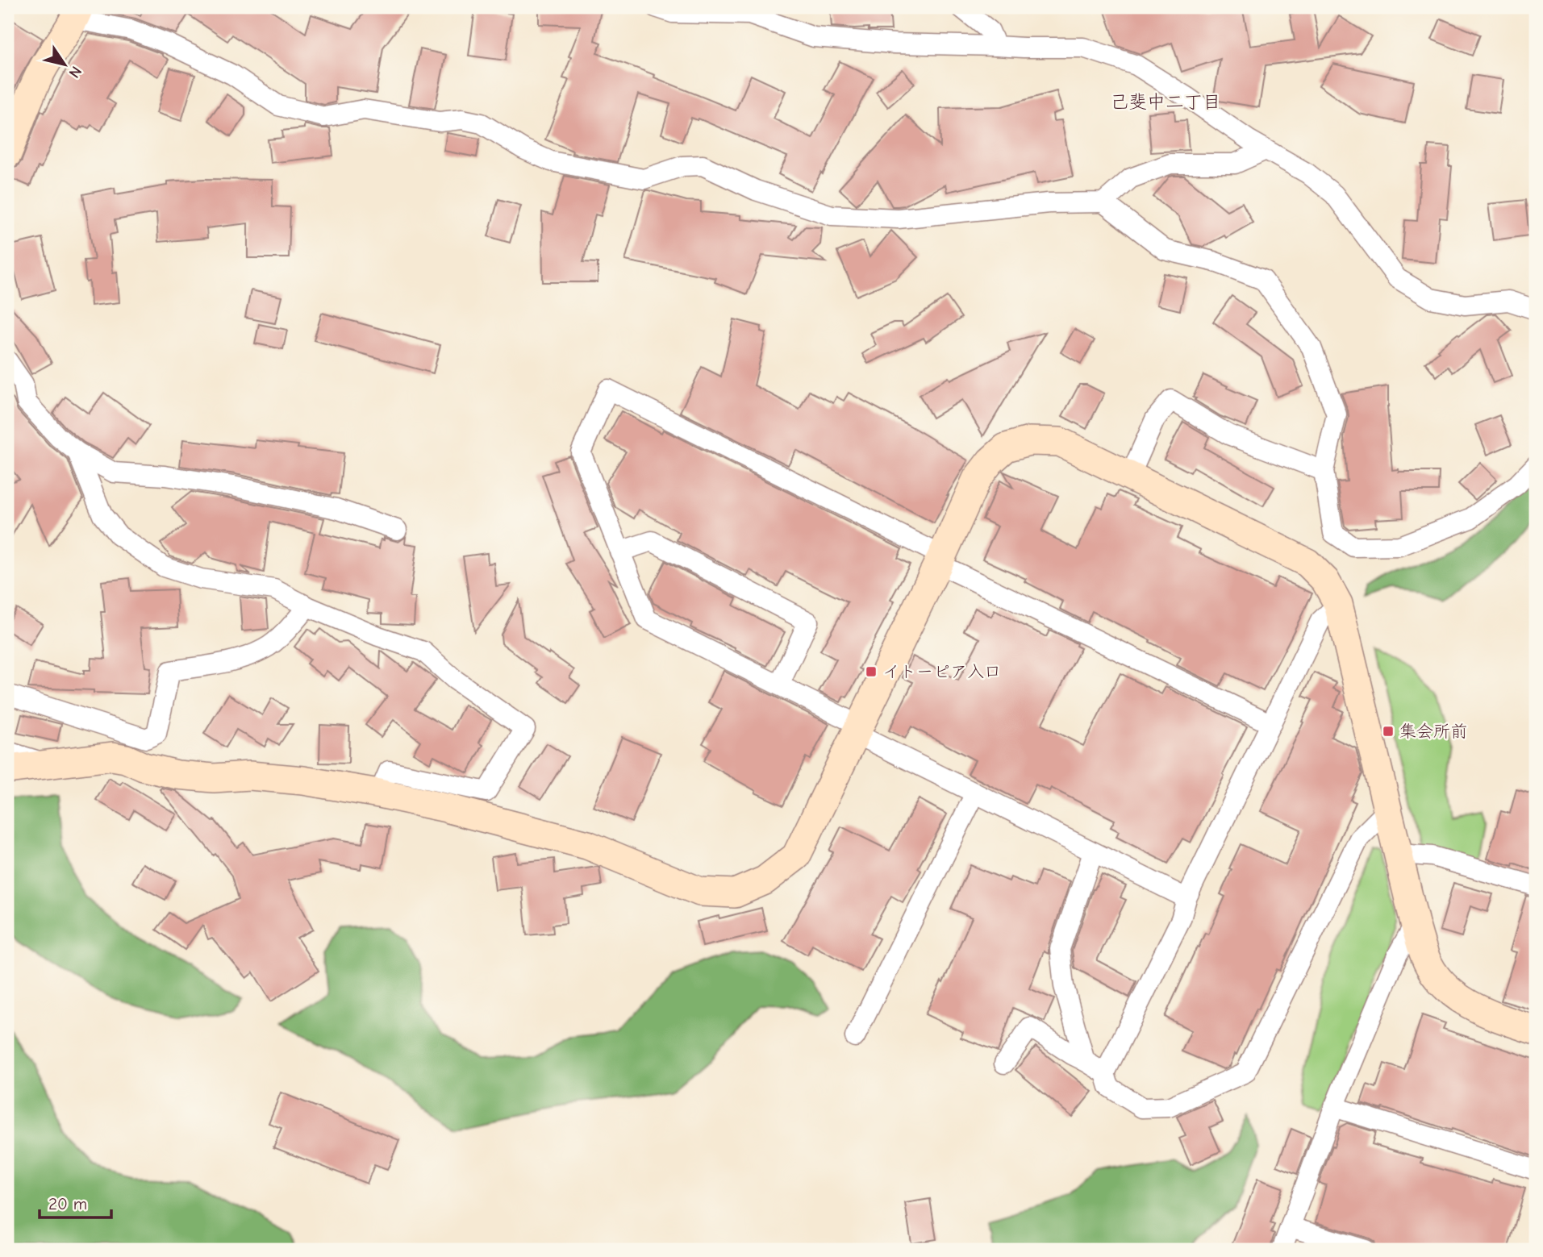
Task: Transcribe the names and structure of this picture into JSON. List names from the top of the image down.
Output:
{
  "districts": ["己斐中二丁目"],
  "places": {
    "transit": ["イトーピア入口", "集会所前"]
  },
  "scale_bar": "20 m",
  "north": "bottom right"
}
